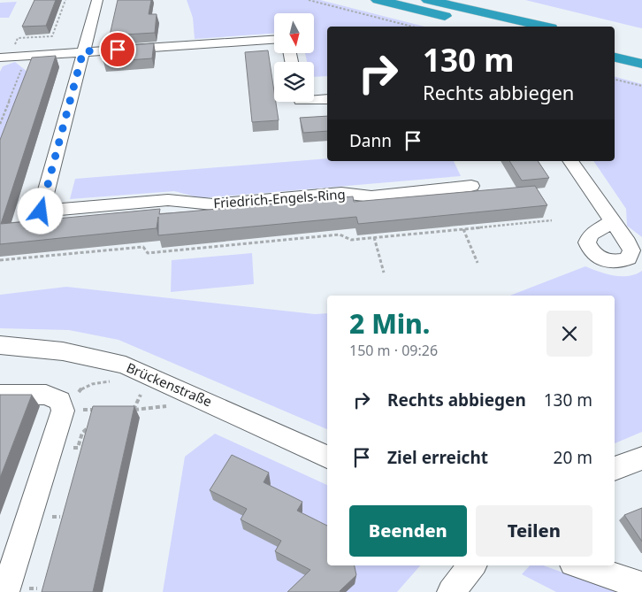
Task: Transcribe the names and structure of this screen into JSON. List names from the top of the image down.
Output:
{
  "streets": {
    "street": ["Friedrich-Engels-Ring", "Brückenstraße"]
  },
  "north": "bottom",
  "page": {
    "turn": ["130 m", "Rechts abbiegen"],
    "then": "Dann",
    "heading": ["2 Min.", "150 m · 09:26"],
    "list": [
      {
        "name": "Rechts abbiegen",
        "value": "130 m"
      },
      {
        "name": "Ziel erreicht",
        "value": "20 m"
      }
    ],
    "buttons": ["Beenden", "Teilen"]
  }
}
